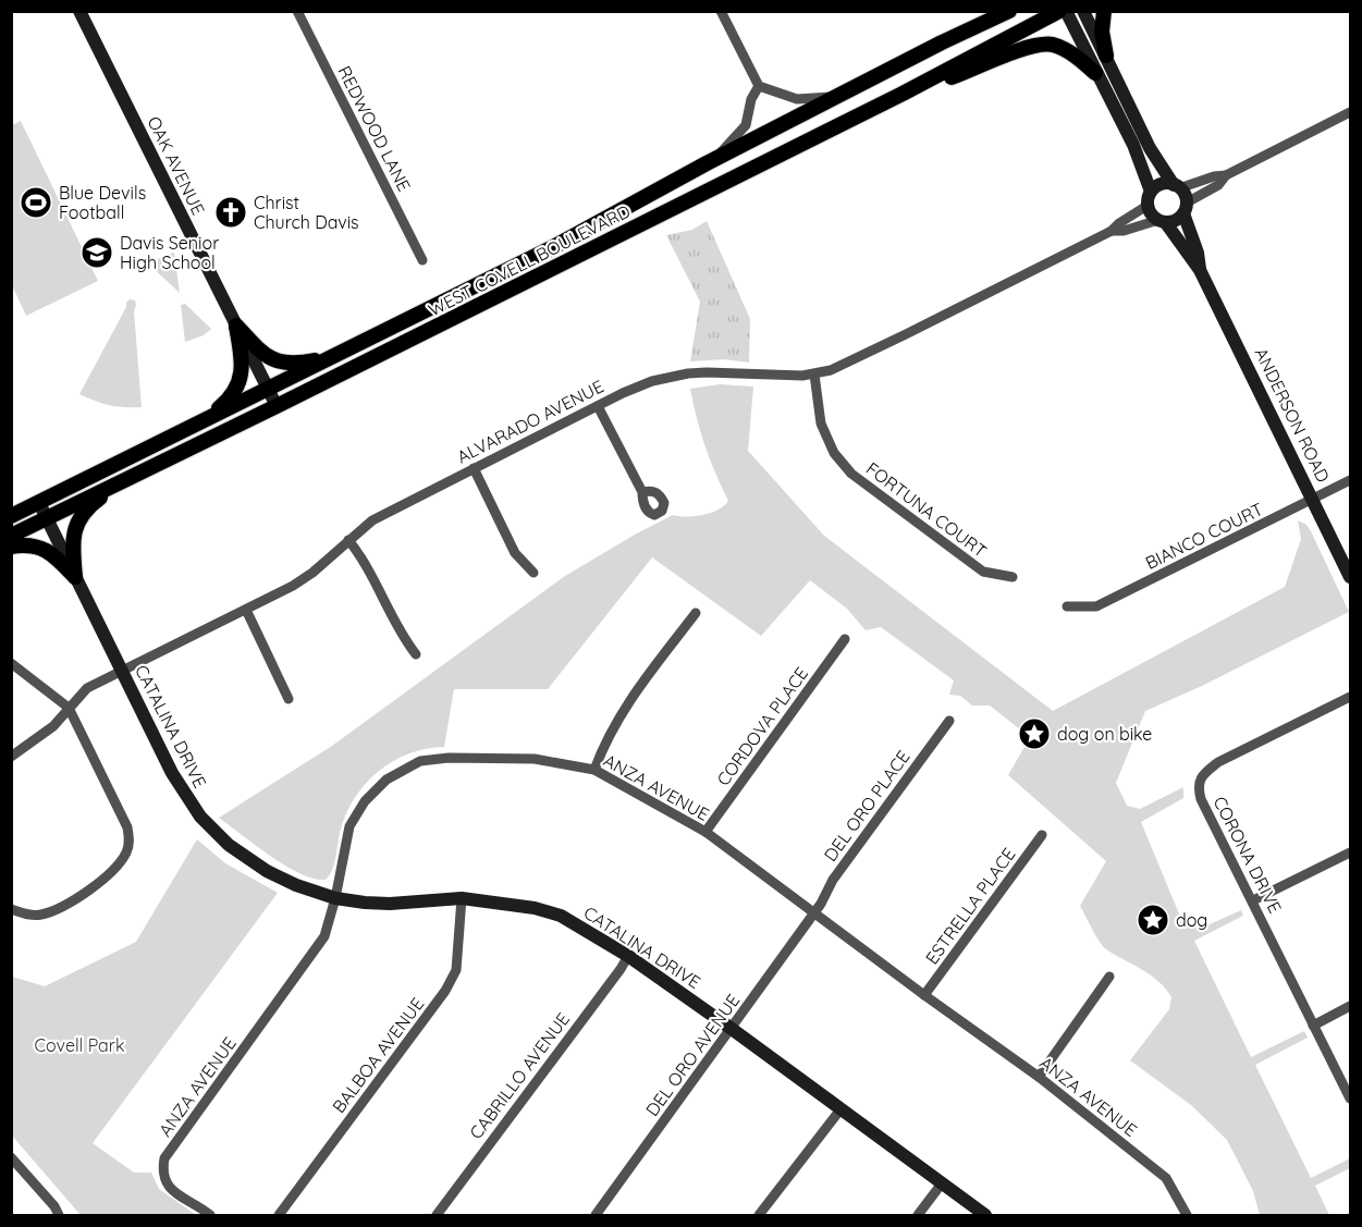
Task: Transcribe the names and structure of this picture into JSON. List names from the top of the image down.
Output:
{
  "streets": {
    "main road": ["WEST COVELL BOULEVARD"],
    "street": [
      "REDWOOD LANE",
      "OAK AVENUE",
      "ANDERSON ROAD",
      "ALVARADO AVENUE",
      "FORTUNA COURT",
      "BIANCO COURT",
      "CATALINA DRIVE",
      "CORDOVA PLACE",
      "ANZA AVENUE",
      "DEL ORO PLACE",
      "CORONA DRIVE",
      "ESTRELLA PLACE",
      "BALBOA AVENUE",
      "DEL ORO AVENUE",
      "CABRILLO AVENUE"
    ]
  },
  "crossings": [
    ["OAK AVENUE", "WEST COVELL BOULEVARD"],
    ["WEST COVELL BOULEVARD", "CATALINA DRIVE"],
    ["ANDERSON ROAD", "ALVARADO AVENUE"],
    ["ANDERSON ROAD", "BIANCO COURT"],
    ["ALVARADO AVENUE", "FORTUNA COURT"],
    ["ALVARADO AVENUE", "CATALINA DRIVE"],
    ["CATALINA DRIVE", "ANZA AVENUE"],
    ["CATALINA DRIVE", "BALBOA AVENUE"],
    ["CATALINA DRIVE", "DEL ORO AVENUE"],
    ["CATALINA DRIVE", "CABRILLO AVENUE"],
    ["CORDOVA PLACE", "ANZA AVENUE"],
    ["ANZA AVENUE", "DEL ORO PLACE"],
    ["ANZA AVENUE", "ESTRELLA PLACE"],
    ["ANZA AVENUE", "DEL ORO AVENUE"],
    ["DEL ORO PLACE", "DEL ORO AVENUE"]
  ],
  "parks": ["Covell Park"],
  "places": {
    "sports": ["Blue Devils Football"],
    "church": ["Christ Church Davis"],
    "school or university": ["Davis Senior High School"],
    "place": ["dog on bike", "dog"]
  }
}
